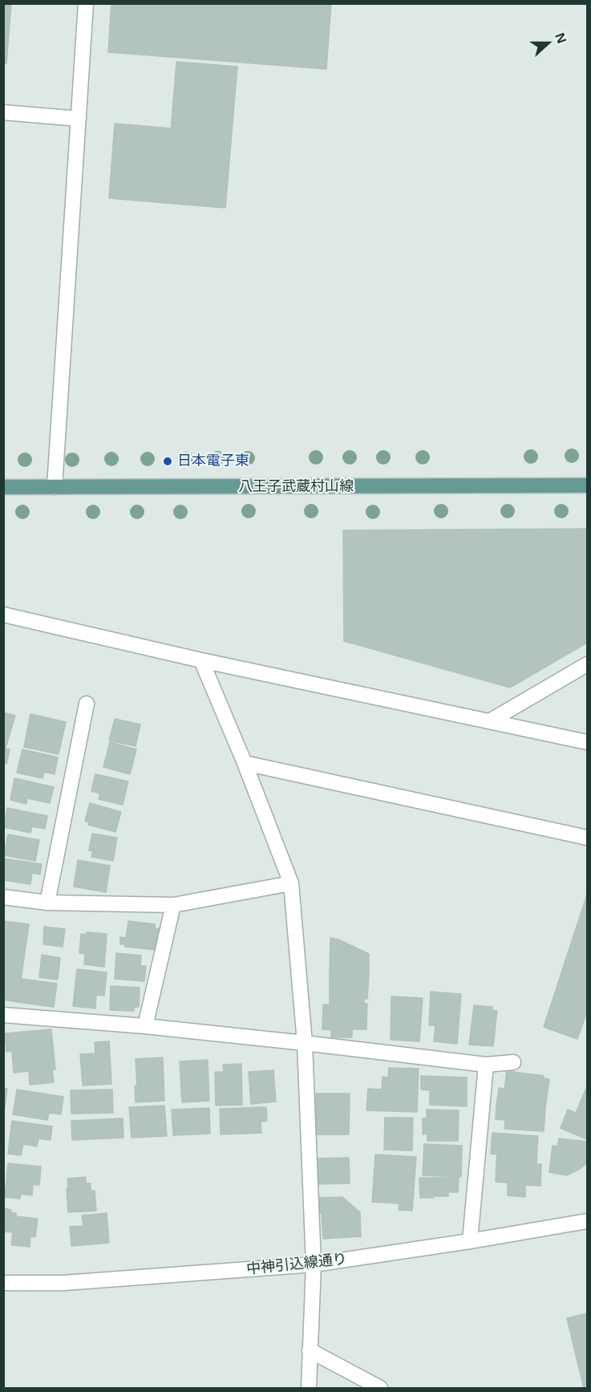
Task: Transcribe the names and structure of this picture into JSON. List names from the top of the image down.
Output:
{
  "streets": {
    "main road": ["八王子武蔵村山線"],
    "street": ["中神引込線通り"]
  },
  "places": ["日本電子東"],
  "north": "right"
}
